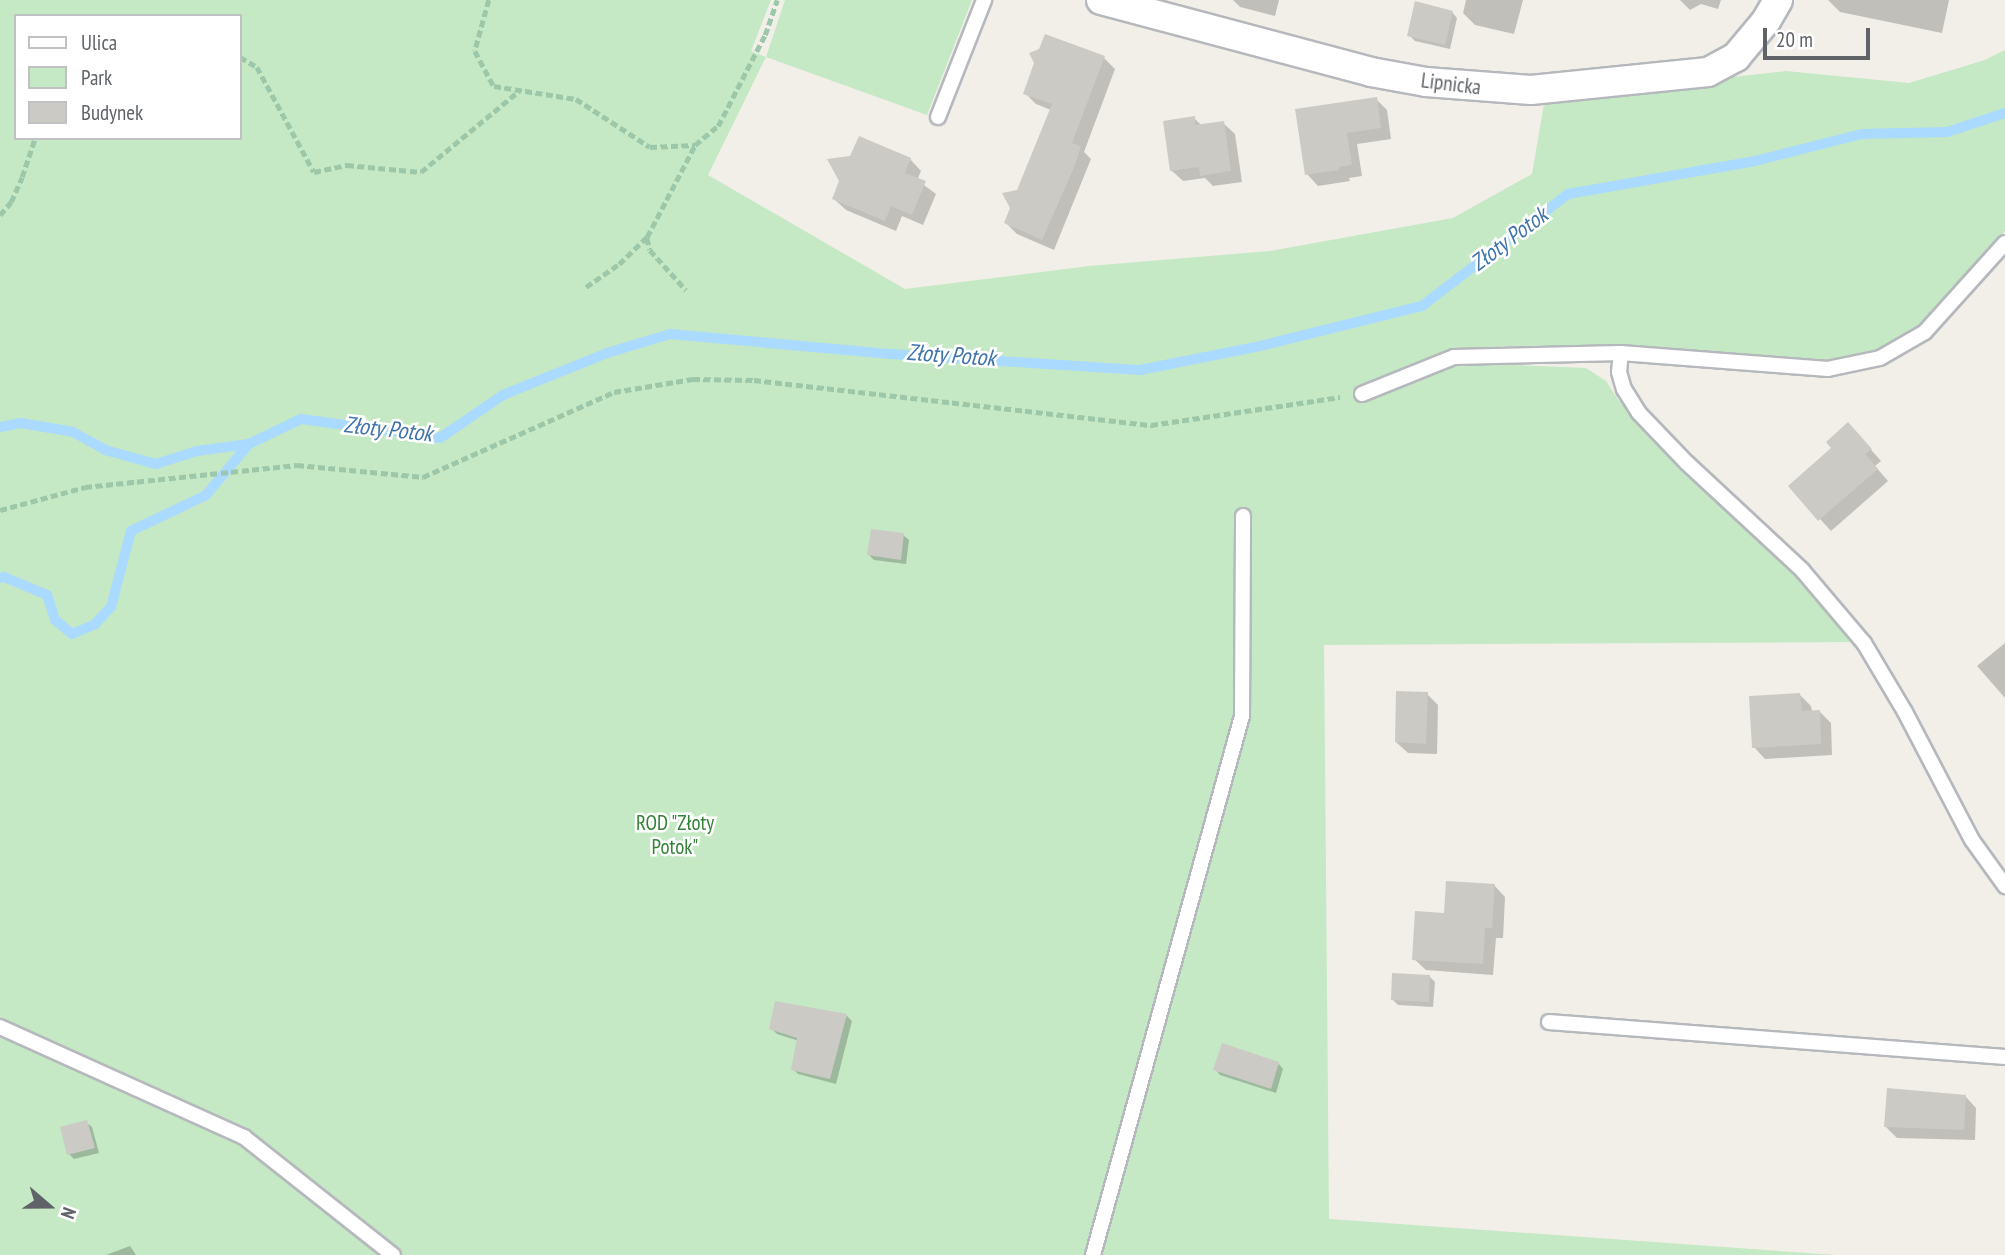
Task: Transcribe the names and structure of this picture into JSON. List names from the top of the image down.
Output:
{
  "streets": {
    "street": ["Lipnicka"]
  },
  "water": ["Złoty Potok"],
  "parks": ["ROD \"Złoty Potok\""],
  "legend": ["Ulica", "Park", "Budynek"],
  "scale_bar": "20 m",
  "north": "right"
}
